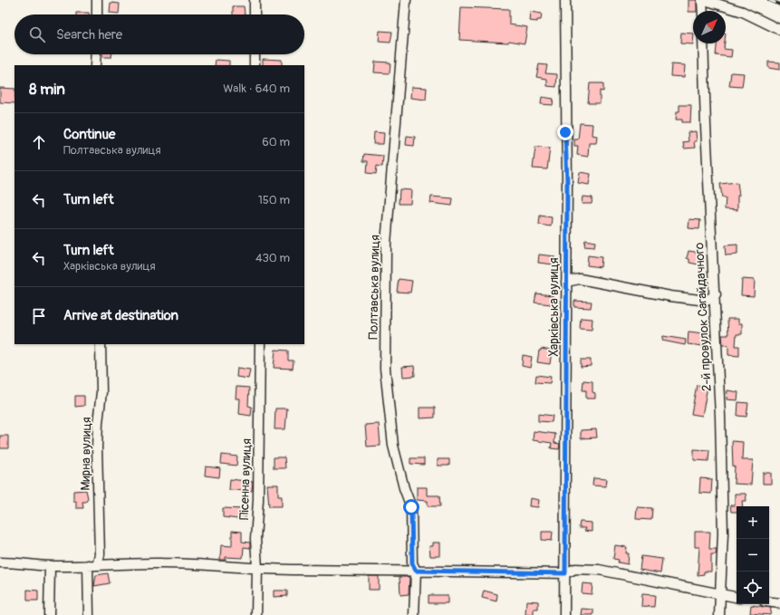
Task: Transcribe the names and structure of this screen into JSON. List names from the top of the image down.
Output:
{
  "streets": {
    "street": [
      "Полтавська вулиця",
      "Харківська вулиця",
      "2-й провулок Сагайдачного",
      "Мирна вулиця",
      "Пісенна вулиця"
    ]
  },
  "north": "top right",
  "page": {
    "search": "Search here",
    "heading": ["8 min", "Walk · 640 m"],
    "list": [
      ["Continue", "Полтавська вулиця", "60 m"],
      ["Turn left", "150 m"],
      ["Turn left", "Харківська вулиця", "430 m"],
      "Arrive at destination"
    ],
    "map_buttons": ["+", "−"]
  }
}
